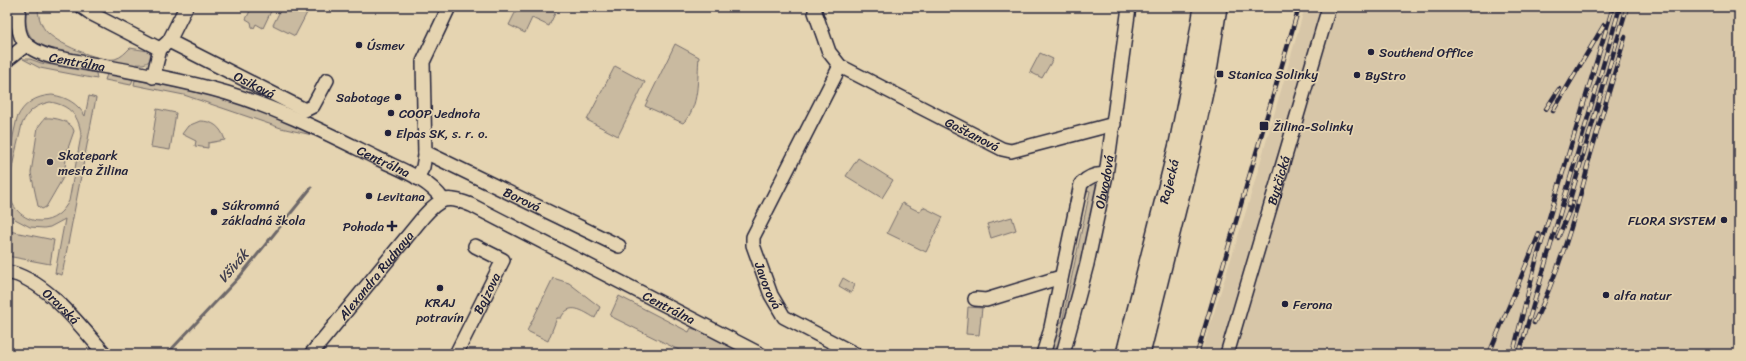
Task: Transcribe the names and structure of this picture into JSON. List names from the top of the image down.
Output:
{
  "streets": {
    "main road": ["Rajecká"],
    "street": [
      "Centrálna",
      "Osiková",
      "Gaštanová",
      "Bytčická",
      "Obvodová",
      "Borová",
      "Alexandra Rudnaya",
      "Javorová",
      "Bajzova",
      "Oravská"
    ]
  },
  "crossings": [
    ["Centrálna", "Alexandra Rudnaya"],
    ["Gaštanová", "Obvodová"],
    ["Gaštanová", "Javorová"]
  ],
  "water": ["Všivák"],
  "places": {
    "other": [
      "Úsmev",
      "Southend Office",
      "ByStro",
      "Sabotage",
      "COOP Jednota",
      "Elpas SK, s. r. o.",
      "Skatepark mesta Žilina",
      "Levitana",
      "Súkromná základná škola",
      "FLORA SYSTEM",
      "KRAJ potravín",
      "alfa natur",
      "Ferona"
    ],
    "transit": ["Stanica Solinky", "Žilina-Solinky"],
    "health": ["Pohoda"]
  }
}
